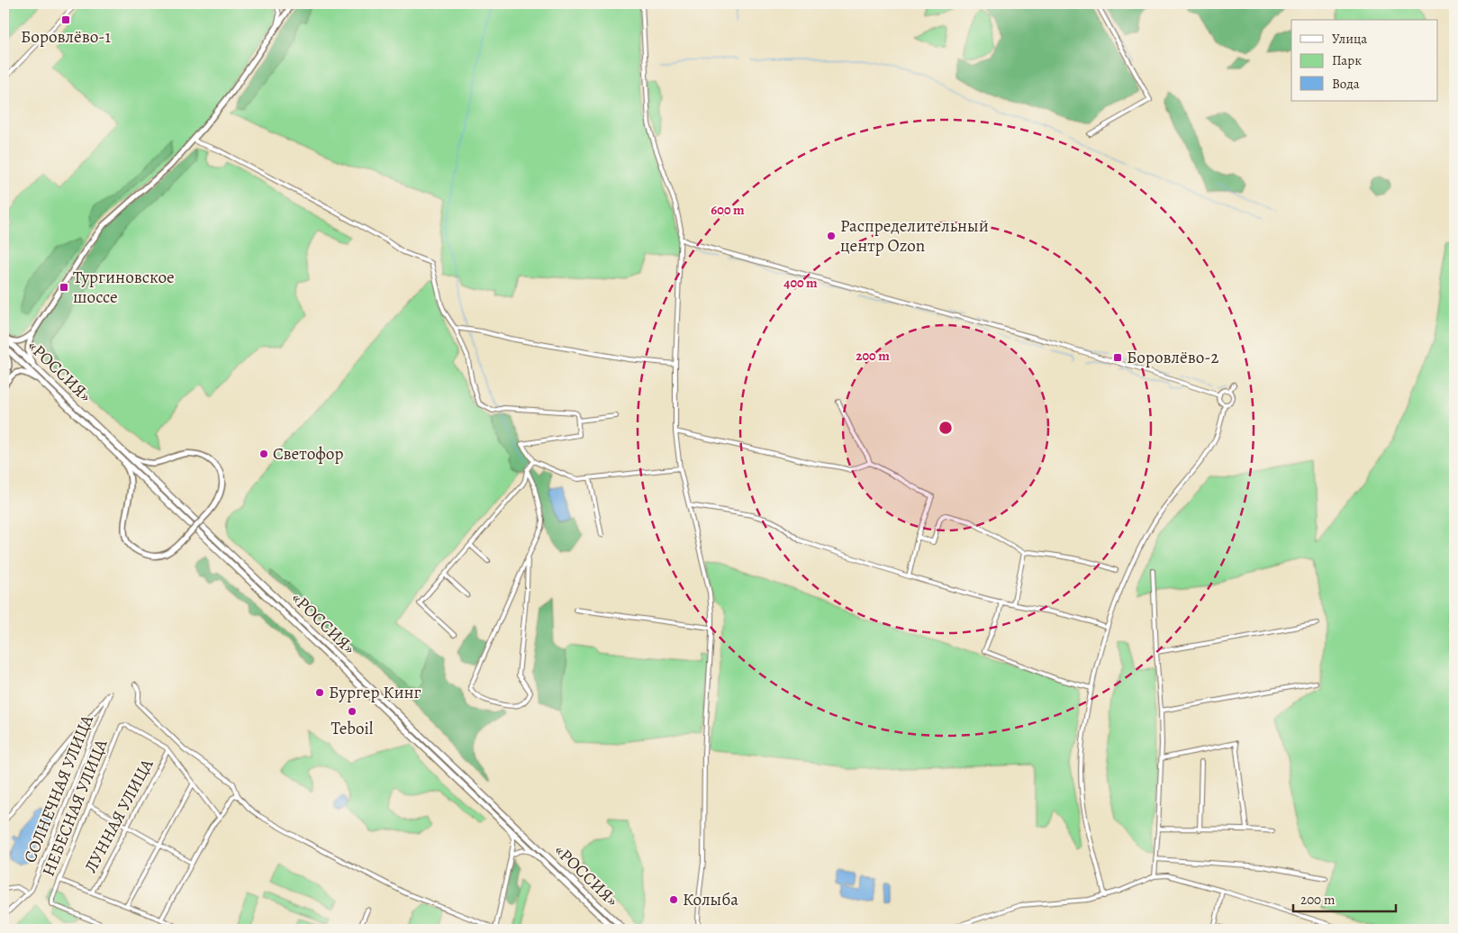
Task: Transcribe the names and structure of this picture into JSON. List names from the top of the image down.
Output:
{
  "streets": {
    "highway": ["«РОССИЯ»"],
    "street": ["СОЛНЕЧНАЯ УЛИЦА", "НЕБЕСНАЯ УЛИЦА", "ЛУННАЯ УЛИЦА"]
  },
  "crossings": [
    ["НЕБЕСНАЯ УЛИЦА", "ЛУННАЯ УЛИЦА"]
  ],
  "places": {
    "transit": ["Боровлёво-1", "Тургиновское шоссе", "Боровлёво-2"],
    "other": [
      "Распределительный центр Ozon",
      "Светофор",
      "Бургер Кинг",
      "Teboil",
      "Колыба"
    ]
  },
  "legend": ["Улица", "Парк", "Вода"],
  "scale_bar": "200 m",
  "rings": ["600 m", "400 m", "200 m"]
}
